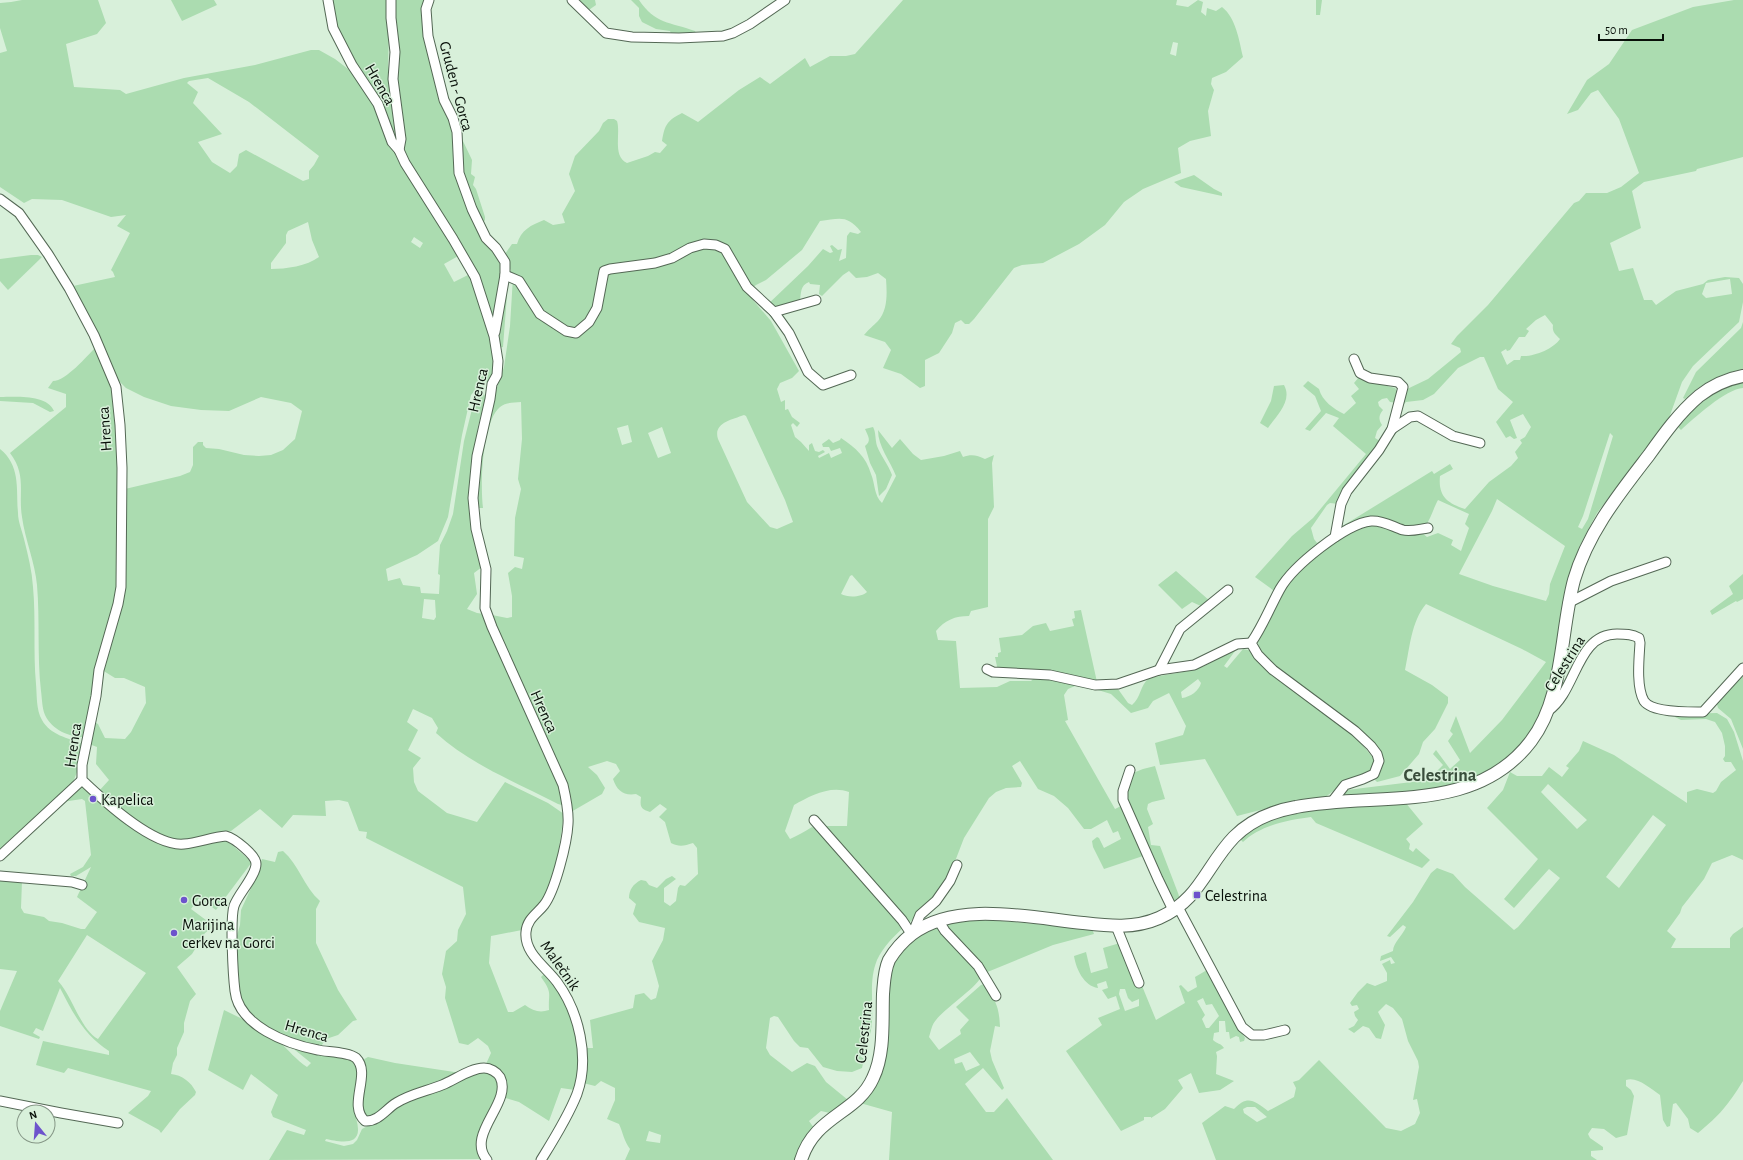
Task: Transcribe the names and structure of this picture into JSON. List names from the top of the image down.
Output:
{
  "streets": {
    "street": [
      "Hrenca",
      "Gruden - Gorca",
      "Celestrina",
      "Malečnik"
    ]
  },
  "crossings": [
    ["Hrenca", "Gruden - Gorca"],
    ["Hrenca", "Malečnik"]
  ],
  "districts": ["Celestrina"],
  "places": {
    "other": ["Kapelica", "Gorca", "Marijina cerkev na Gorci"],
    "transit": ["Celestrina"]
  },
  "scale_bar": "50 m",
  "north": "top"
}
